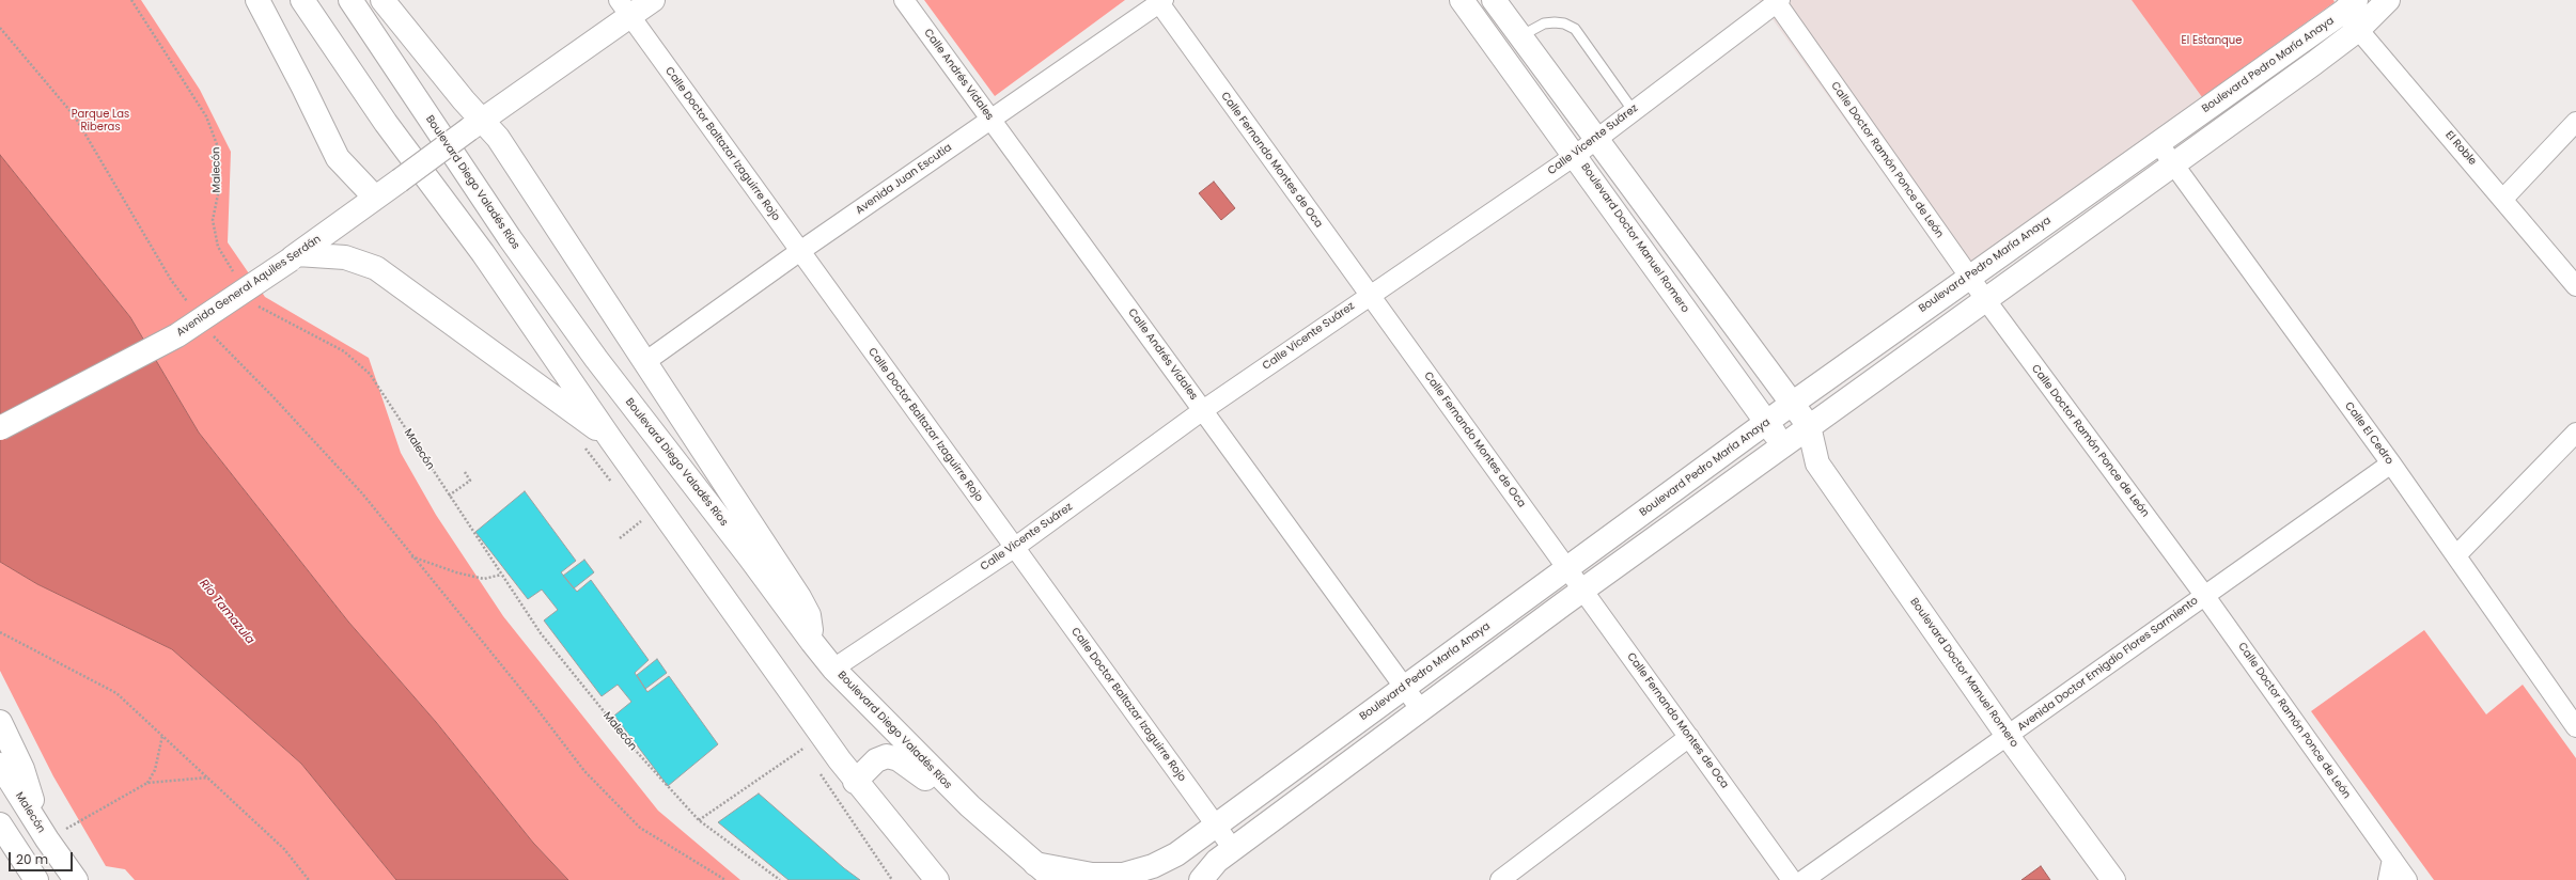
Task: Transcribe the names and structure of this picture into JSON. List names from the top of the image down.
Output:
{
  "streets": {
    "main road": [
      "Boulevard Pedro María Anaya",
      "Malecón",
      "Boulevard Diego Valadés Ríos",
      "Boulevard Doctor Manuel Romero",
      "Avenida General Aquiles Serdán"
    ],
    "street": [
      "Calle Andrés Vidales",
      "Calle Vicente Suárez",
      "Calle Doctor Baltazar Izaguirre Rojo",
      "El Roble",
      "Calle Fernando Montes de Oca",
      "Calle Doctor Ramón Ponce de León",
      "Avenida Juan Escutia",
      "Calle El Cedro",
      "Avenida Doctor Emigdio Flores Sarmiento"
    ]
  },
  "crossings": [
    ["Boulevard Pedro María Anaya", "Calle Andrés Vidales"],
    ["Boulevard Pedro María Anaya", "Calle Doctor Baltazar Izaguirre Rojo"],
    ["Boulevard Pedro María Anaya", "El Roble"],
    ["Boulevard Pedro María Anaya", "Calle Fernando Montes de Oca"],
    ["Boulevard Pedro María Anaya", "Calle Doctor Ramón Ponce de León"],
    ["Boulevard Pedro María Anaya", "Boulevard Diego Valadés Ríos"],
    ["Boulevard Pedro María Anaya", "Boulevard Doctor Manuel Romero"],
    ["Boulevard Pedro María Anaya", "Calle El Cedro"],
    ["Calle Andrés Vidales", "Calle Vicente Suárez"],
    ["Calle Andrés Vidales", "Avenida Juan Escutia"],
    ["Calle Vicente Suárez", "Calle Doctor Baltazar Izaguirre Rojo"],
    ["Calle Vicente Suárez", "Calle Fernando Montes de Oca"],
    ["Calle Vicente Suárez", "Calle Doctor Ramón Ponce de León"],
    ["Calle Vicente Suárez", "Boulevard Diego Valadés Ríos"],
    ["Calle Vicente Suárez", "Boulevard Doctor Manuel Romero"],
    ["Calle Doctor Baltazar Izaguirre Rojo", "Avenida Juan Escutia"],
    ["Calle Doctor Baltazar Izaguirre Rojo", "Avenida General Aquiles Serdán"],
    ["Calle Fernando Montes de Oca", "Avenida Juan Escutia"],
    ["Calle Doctor Ramón Ponce de León", "Avenida Doctor Emigdio Flores Sarmiento"],
    ["Boulevard Doctor Manuel Romero", "Avenida Doctor Emigdio Flores Sarmiento"],
    ["Calle El Cedro", "Avenida Doctor Emigdio Flores Sarmiento"]
  ],
  "water": ["Río Tamazula"],
  "parks": ["El Estanque", "Parque Las Riberas"],
  "scale_bar": "20 m"
}
